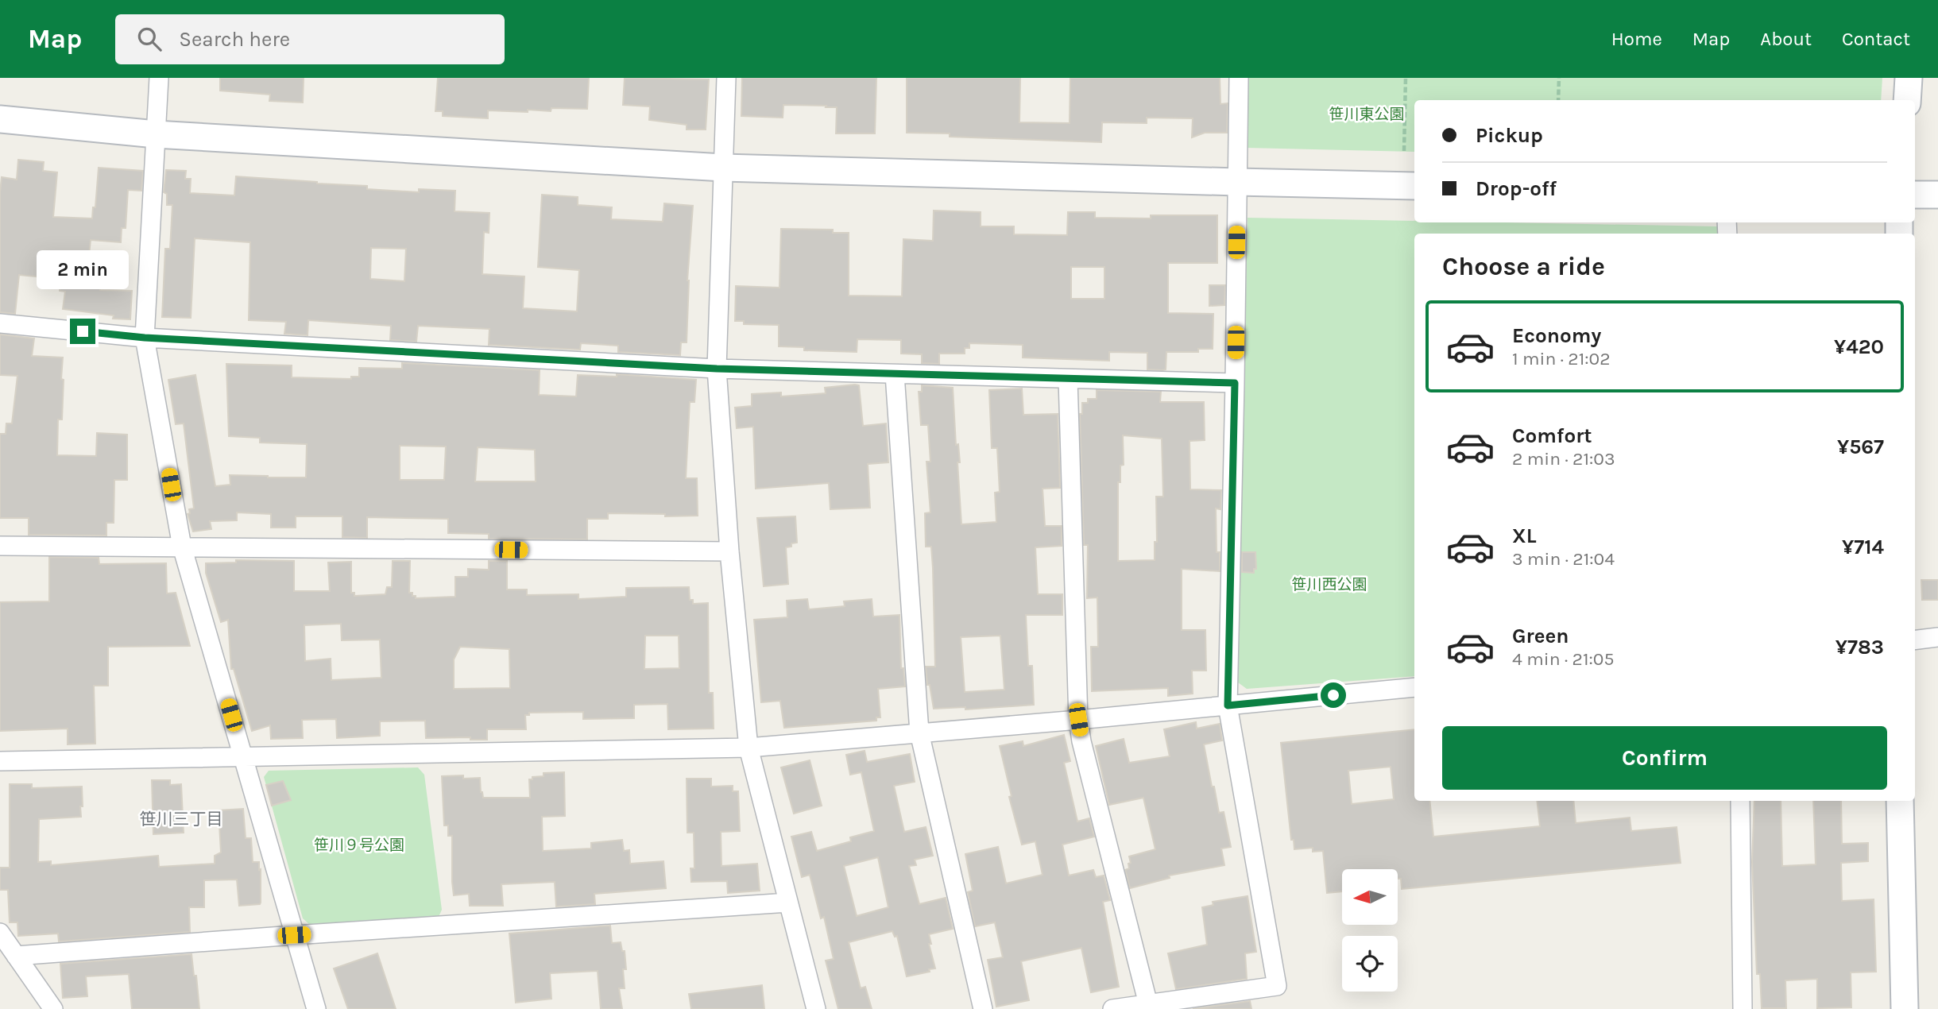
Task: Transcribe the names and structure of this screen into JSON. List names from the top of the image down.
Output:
{
  "districts": ["笹川三丁目"],
  "parks": ["笹川東公園", "笹川西公園", "笹川９号公園"],
  "north": "left",
  "page": {
    "header": "Map",
    "search": "Search here",
    "nav": [
      "Home",
      "Map",
      "About",
      "Contact"
    ],
    "banner": ["Pickup", "Drop-off"],
    "heading": "Choose a ride",
    "bubble": "2 min",
    "list": [
      {
        "name": "Economy",
        "note": "1 min · 21:02",
        "value": "¥420"
      },
      {
        "name": "Comfort",
        "note": "2 min · 21:03",
        "value": "¥567"
      },
      {
        "name": "XL",
        "note": "3 min · 21:04",
        "value": "¥714"
      },
      {
        "name": "Green",
        "note": "4 min · 21:05",
        "value": "¥783"
      }
    ],
    "buttons": "Confirm"
  }
}
